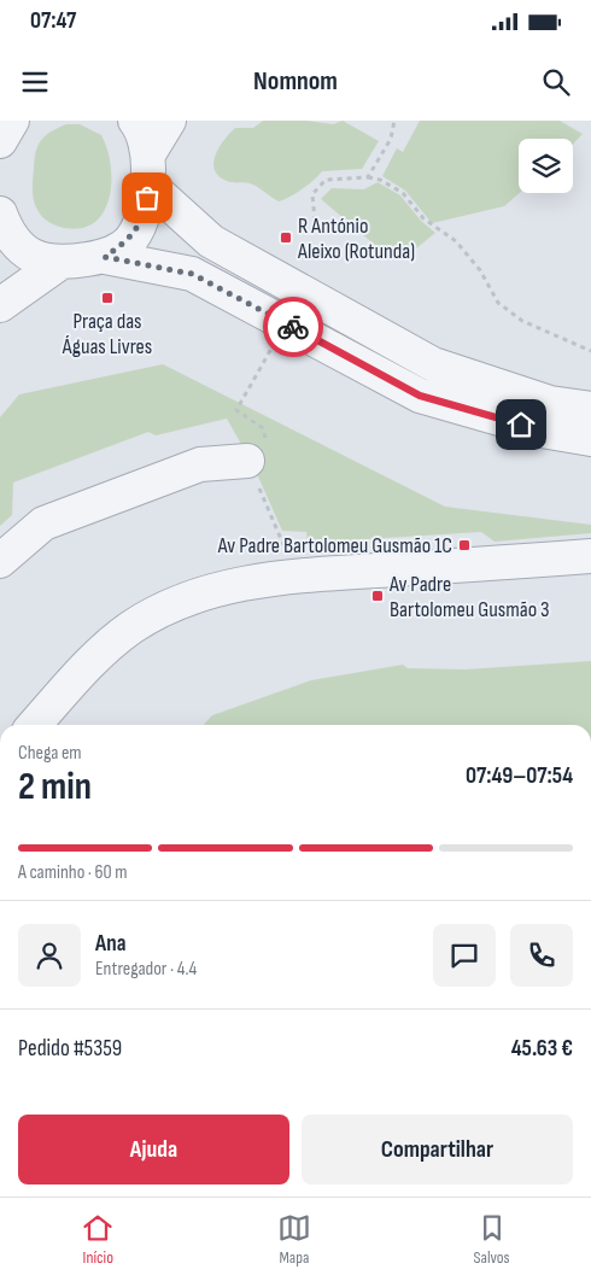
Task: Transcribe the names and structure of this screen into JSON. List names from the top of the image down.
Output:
{
  "places": {
    "transit": [
      "R António Aleixo (Rotunda)",
      "Praça das Águas Livres",
      "Av Padre Bartolomeu Gusmão 1C",
      "Av Padre Bartolomeu Gusmão 3"
    ]
  },
  "page": {
    "status": "07:47",
    "header": "Nomnom",
    "heading": ["2 min", "Chega em", "07:49–07:54"],
    "panel": [
      "Ana",
      "Entregador · 4.4",
      "Pedido #5359",
      "45.63 €"
    ],
    "bar": "A caminho · 60 m",
    "buttons": ["Ajuda", "Compartilhar"],
    "tabs": ["Início", "Mapa", "Salvos"]
  }
}
